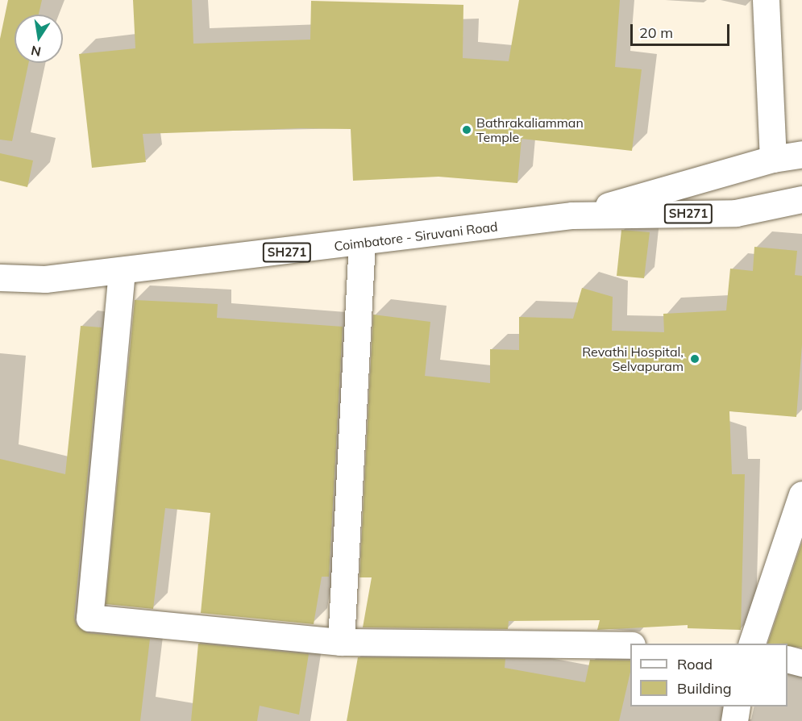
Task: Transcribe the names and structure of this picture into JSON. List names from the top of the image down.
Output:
{
  "streets": {
    "street": ["SH271", "Coimbatore - Siruvani Road"]
  },
  "places": ["Bathrakaliamman Temple", "Revathi Hospital, Selvapuram"],
  "legend": ["Road", "Building"],
  "scale_bar": "20 m",
  "north": "bottom"
}
